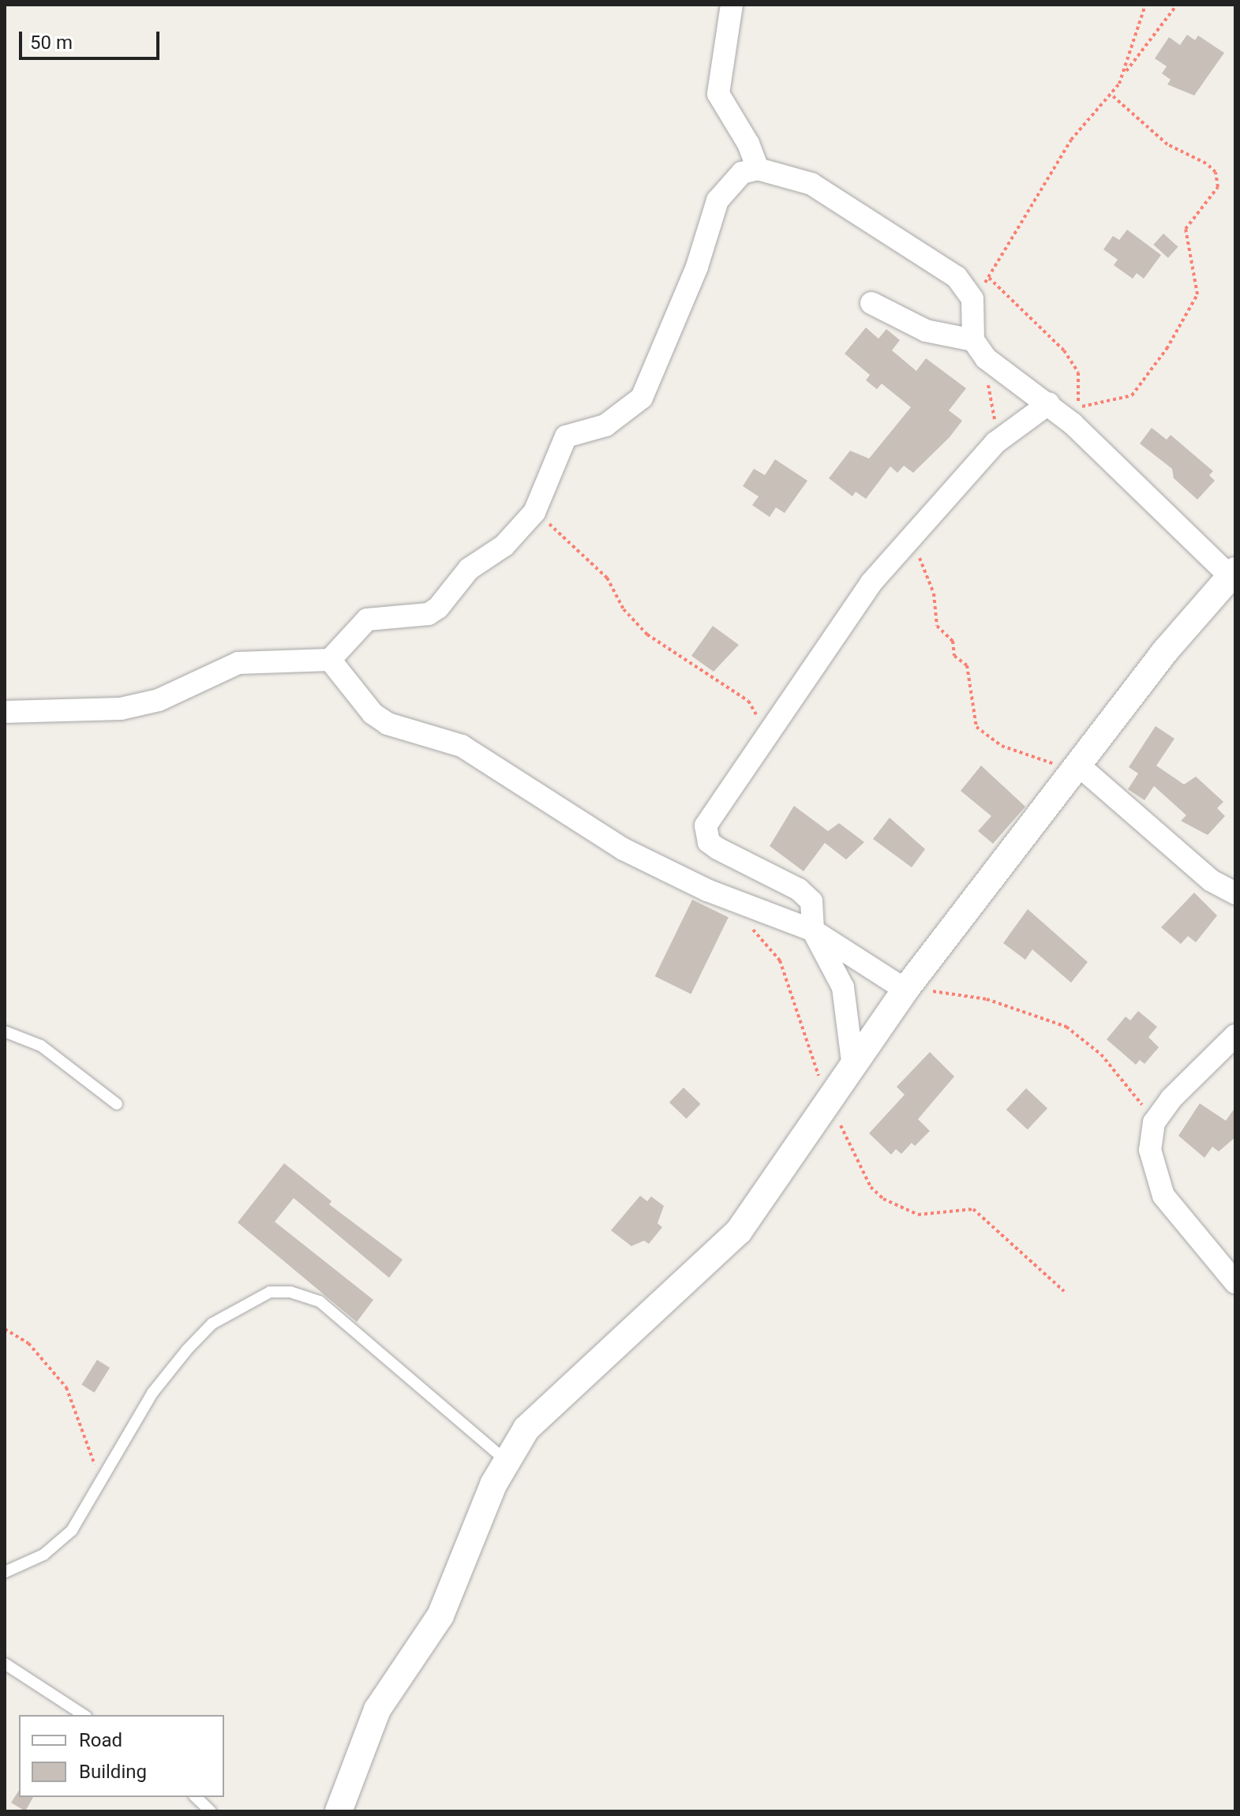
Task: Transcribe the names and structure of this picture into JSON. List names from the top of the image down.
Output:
{
  "legend": ["Road", "Building"],
  "scale_bar": "50 m"
}
